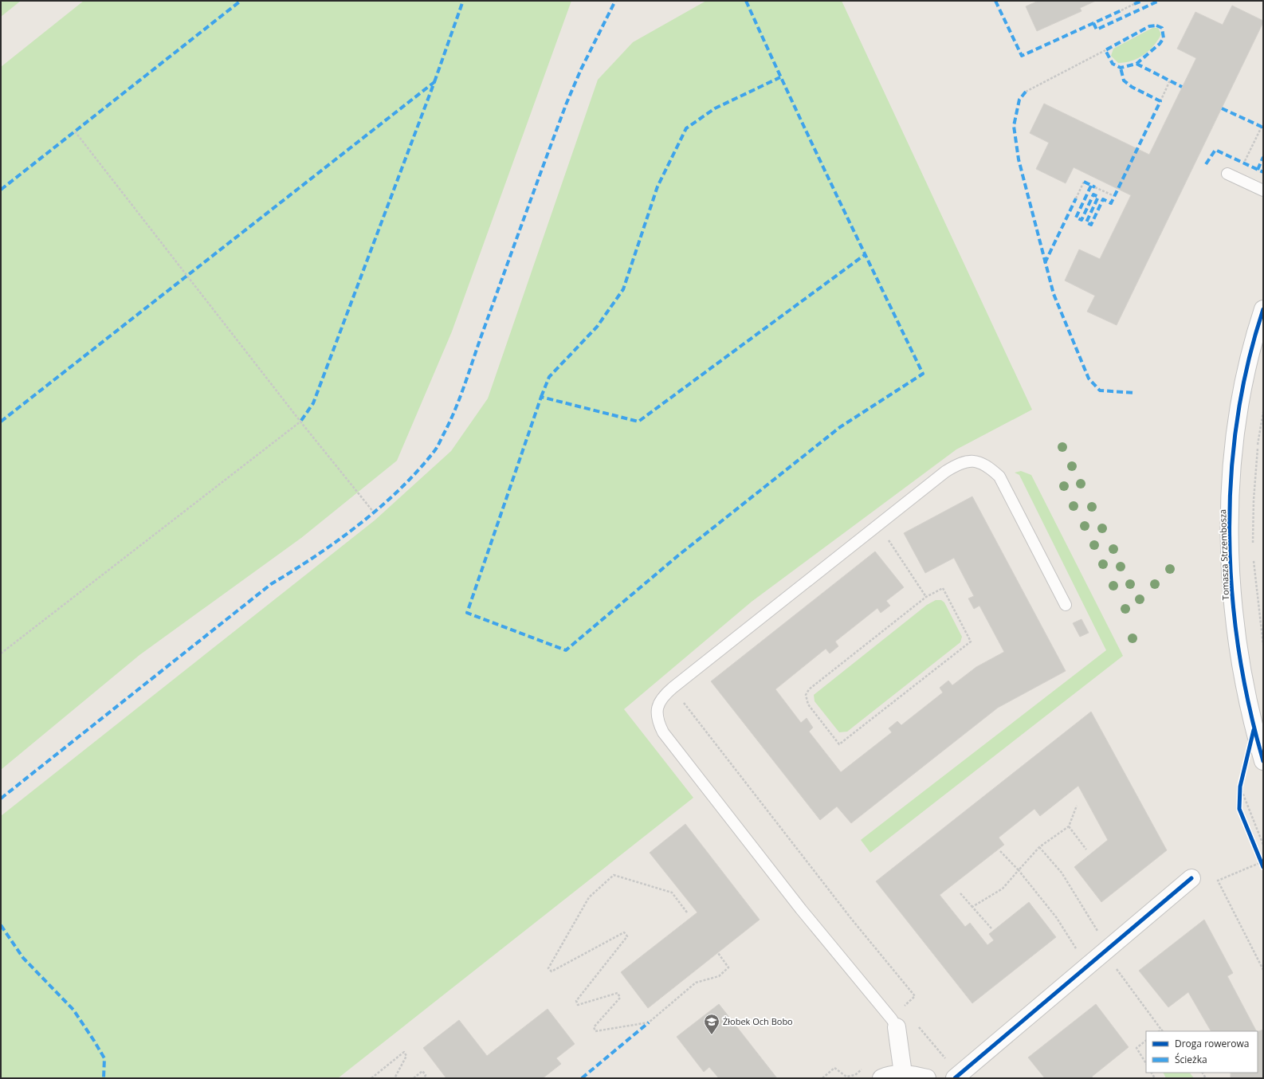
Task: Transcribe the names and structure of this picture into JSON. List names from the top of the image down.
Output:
{
  "streets": {
    "street": ["Tomasza Strzembosza"]
  },
  "places": {
    "school or university": ["Żłobek Och Bobo"]
  },
  "legend": ["Droga rowerowa", "Ścieżka"]
}
